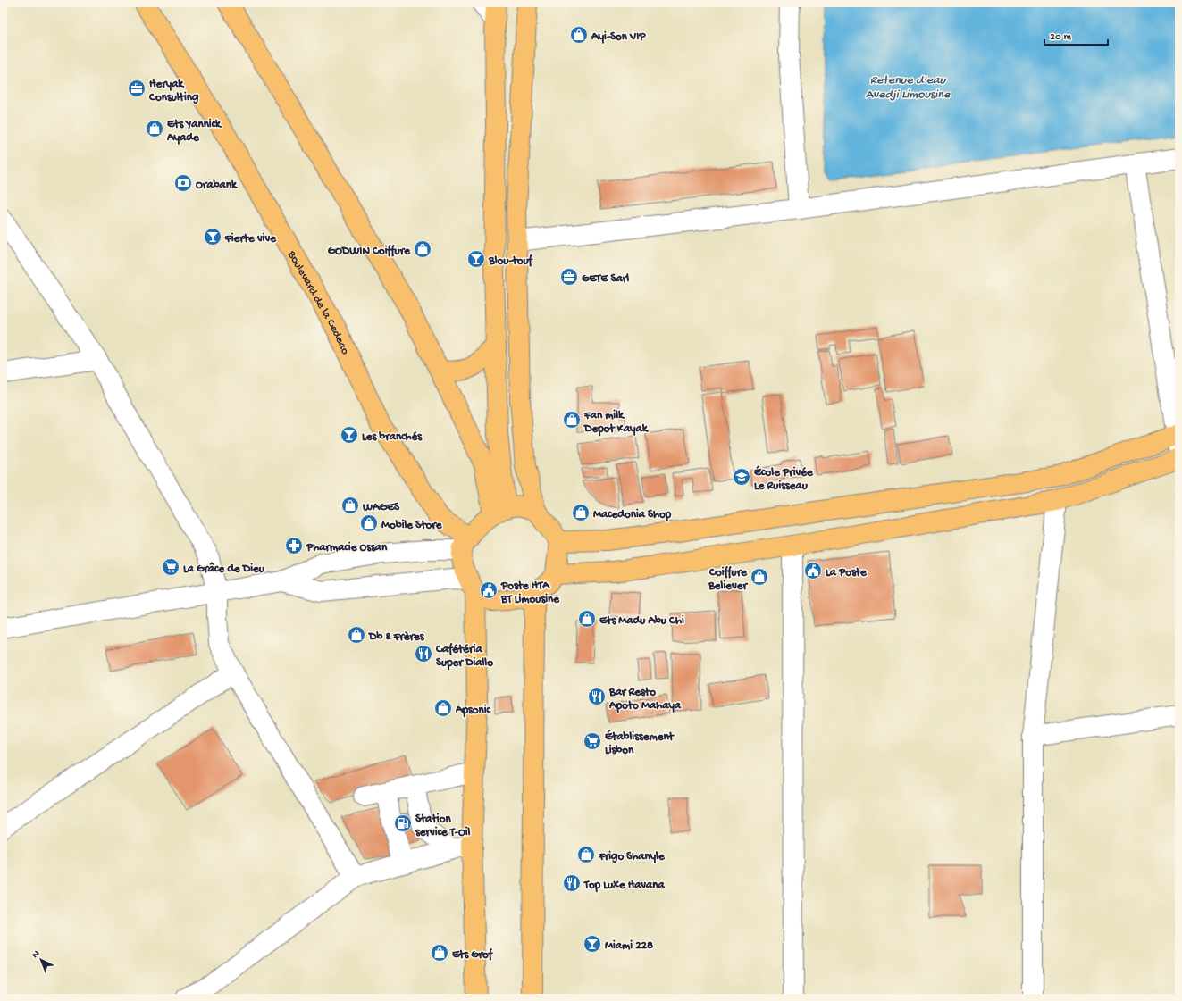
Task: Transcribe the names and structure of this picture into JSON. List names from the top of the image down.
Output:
{
  "streets": {
    "main road": ["Boulevard de la Cedeao"]
  },
  "water": ["Retenue d'eau Avedji Limousine"],
  "places": {
    "shop": [
      "Ayi-Son VIP",
      "Ets Yannick Ayade",
      "GODWIN Coiffure",
      "Fan milk Depot Kayak",
      "WAGES",
      "Macedonia Shop",
      "Mobile Store",
      "Coiffure Believer",
      "Ets Madu Abu Chi",
      "Db & Frères",
      "Apsonic",
      "Frigo Shanyle",
      "Ets Grof"
    ],
    "office": ["Heryak Consulting", "GETE Sarl"],
    "bank": ["Orabank"],
    "bar": [
      "Fierte vive",
      "Blou-touf",
      "Les branchés",
      "Miami 228"
    ],
    "school or university": ["École Privée Le Ruisseau"],
    "pharmacy": ["Pharmacie Ossan"],
    "supermarket": ["La Grâce de Dieu", "Établissement Lisbon"],
    "public building": ["La Poste", "Poste HTA BT Limousine"],
    "restaurant": ["Cafétéria Super Diallo", "Bar Resto Apoto Mahaya", "Top Luxe Havana"],
    "fuel station": ["Station service T-Oil"]
  },
  "scale_bar": "20 m",
  "north": "top left"
}
